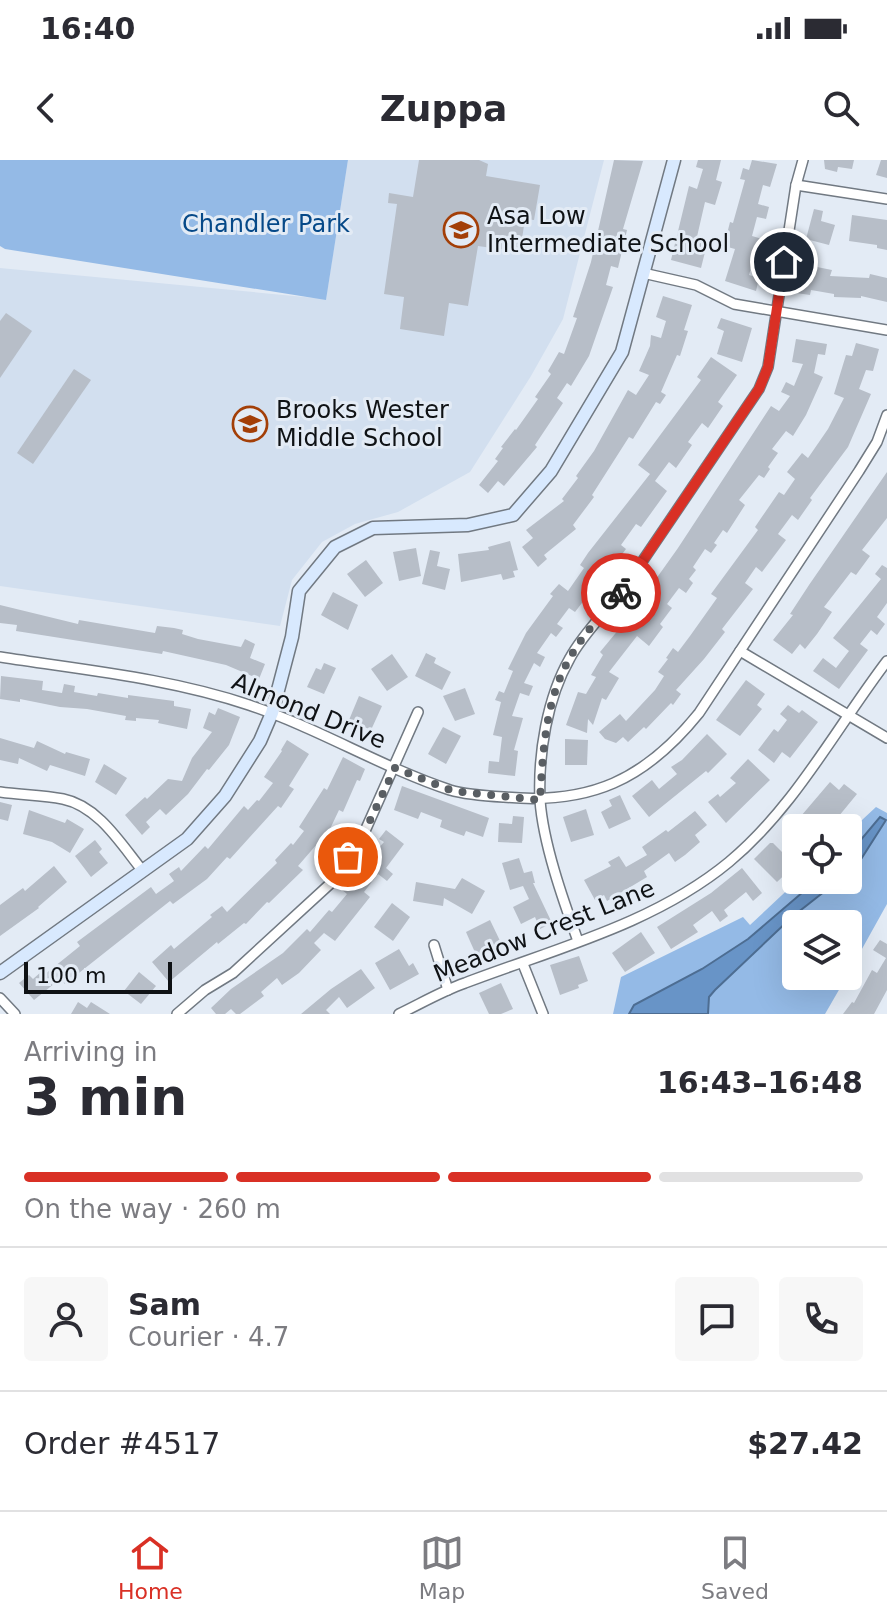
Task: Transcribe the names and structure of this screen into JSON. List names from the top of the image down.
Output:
{
  "streets": {
    "street": ["Almond Drive", "Meadow Crest Lane"]
  },
  "parks": ["Chandler Park"],
  "places": {
    "school or university": ["Asa Low Intermediate School", "Brooks Wester Middle School"]
  },
  "scale_bar": "100 m",
  "page": {
    "status": "16:40",
    "header": "Zuppa",
    "scale": "100 m",
    "heading": ["3 min", "Arriving in", "16:43–16:48"],
    "panel": [
      "Sam",
      "Courier · 4.7",
      "Order #4517",
      "$27.42"
    ],
    "bar": "On the way · 260 m",
    "tabs": ["Home", "Map", "Saved"]
  }
}
